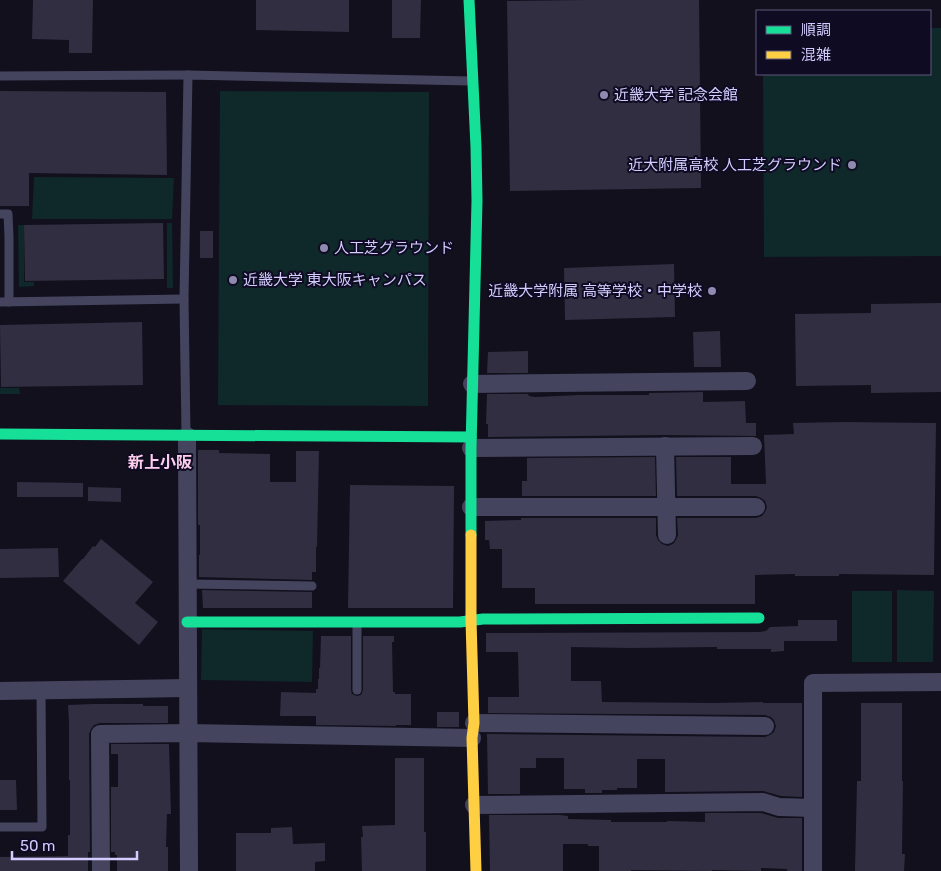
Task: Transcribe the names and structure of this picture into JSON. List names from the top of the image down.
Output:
{
  "districts": ["新上小阪"],
  "places": [
    "近畿大学 記念会館",
    "近大附属高校 人工芝グラウンド",
    "人工芝グラウンド",
    "近畿大学 東大阪キャンパス",
    "近畿大学附属 高等学校・中学校"
  ],
  "legend": ["順調", "混雑"],
  "scale_bar": "50 m"
}
